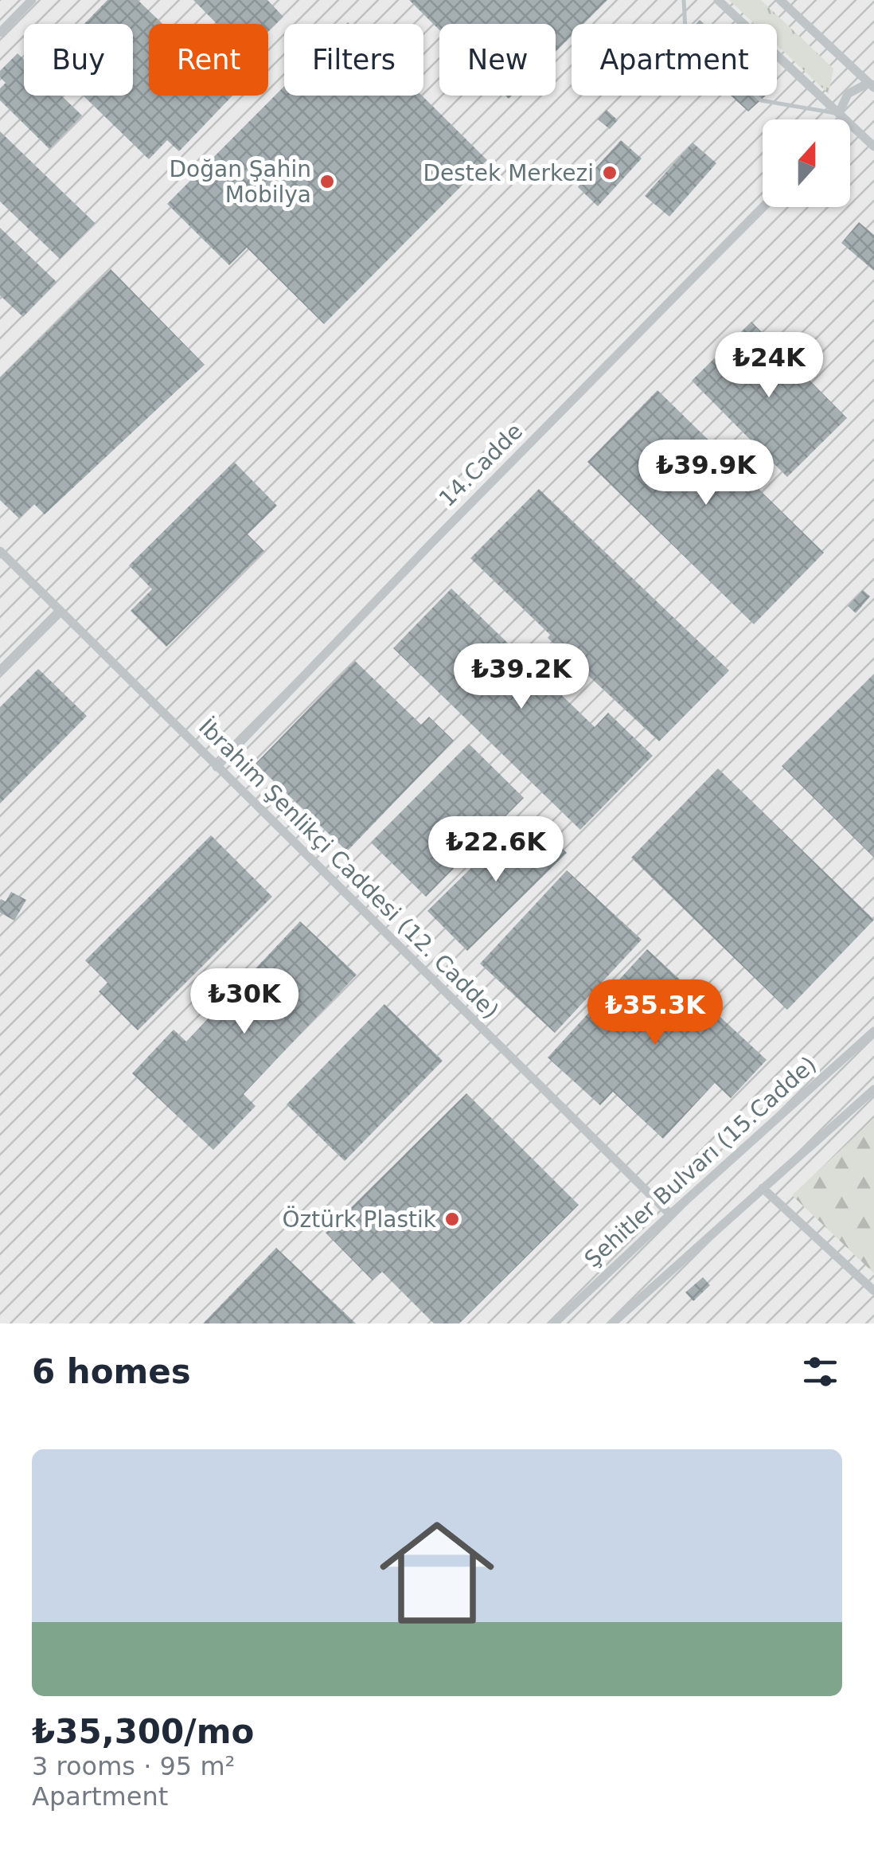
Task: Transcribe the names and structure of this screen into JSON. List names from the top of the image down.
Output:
{
  "streets": {
    "street": ["14.Cadde", "İbrahim Şenlikçi Caddesi (12. Cadde)", "Şehitler Bulvarı (15.Cadde)"]
  },
  "crossings": [
    ["14.Cadde", "İbrahim Şenlikçi Caddesi (12. Cadde)"],
    ["İbrahim Şenlikçi Caddesi (12. Cadde)", "Şehitler Bulvarı (15.Cadde)"]
  ],
  "places": ["Destek Merkezi", "Doğan Şahin Mobilya", "Öztürk Plastik"],
  "north": "top",
  "page": {
    "chip": [
      "Buy",
      "Rent",
      "Filters",
      "New",
      "Apartment"
    ],
    "price": [
      "₺24K",
      "₺39.9K",
      "₺39.2K",
      "₺22.6K",
      "₺30K",
      "₺35.3K"
    ],
    "heading": "6 homes",
    "list": [
      {
        "name": "₺35,300/mo",
        "note": "3 rooms · 95 m² · Apartment"
      }
    ]
  }
}
